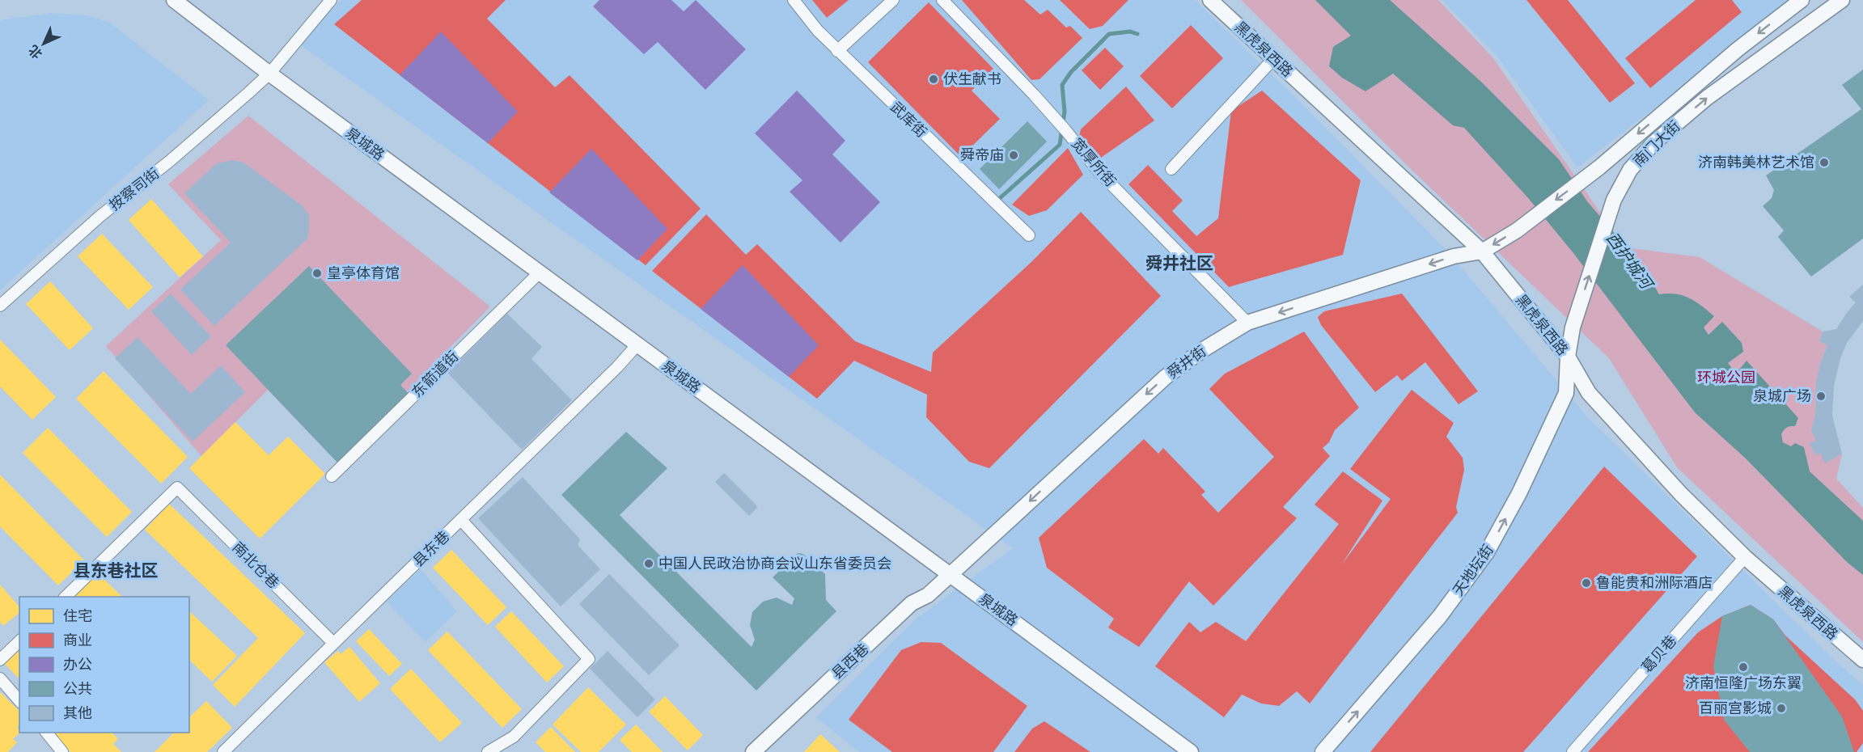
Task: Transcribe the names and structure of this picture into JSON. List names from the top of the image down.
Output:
{
  "streets": {
    "main road": [
      "黑虎泉西路",
      "泉城路",
      "南门大街",
      "舜井街",
      "天地坛街",
      "县西巷"
    ],
    "street": [
      "武库街",
      "宽厚所街",
      "按察司街",
      "东箭道街",
      "县东巷",
      "南北仓巷",
      "葛贝巷"
    ]
  },
  "crossings": [
    ["黑虎泉西路", "南门大街"],
    ["黑虎泉西路", "舜井街"],
    ["黑虎泉西路", "天地坛街"],
    ["黑虎泉西路", "葛贝巷"],
    ["泉城路", "按察司街"],
    ["泉城路", "舜井街"],
    ["泉城路", "东箭道街"],
    ["泉城路", "县东巷"],
    ["泉城路", "县西巷"],
    ["南门大街", "舜井街"],
    ["南门大街", "天地坛街"],
    ["宽厚所街", "舜井街"],
    ["舜井街", "县西巷"],
    ["县东巷", "南北仓巷"]
  ],
  "one_way": ["舜井街", "天地坛街"],
  "districts": ["舜井社区", "县东巷社区"],
  "water": ["西护城河"],
  "parks": ["环城公园"],
  "places": [
    "伏生献书",
    "舜帝庙",
    "济南韩美林艺术馆",
    "皇亭体育馆",
    "泉城广场",
    "中国人民政治协商会议山东省委员会",
    "鲁能贵和洲际酒店",
    "济南恒隆广场东翼",
    "百丽宫影城"
  ],
  "legend": [
    "住宅",
    "商业",
    "办公",
    "公共",
    "其他"
  ],
  "north": "bottom left"
}
